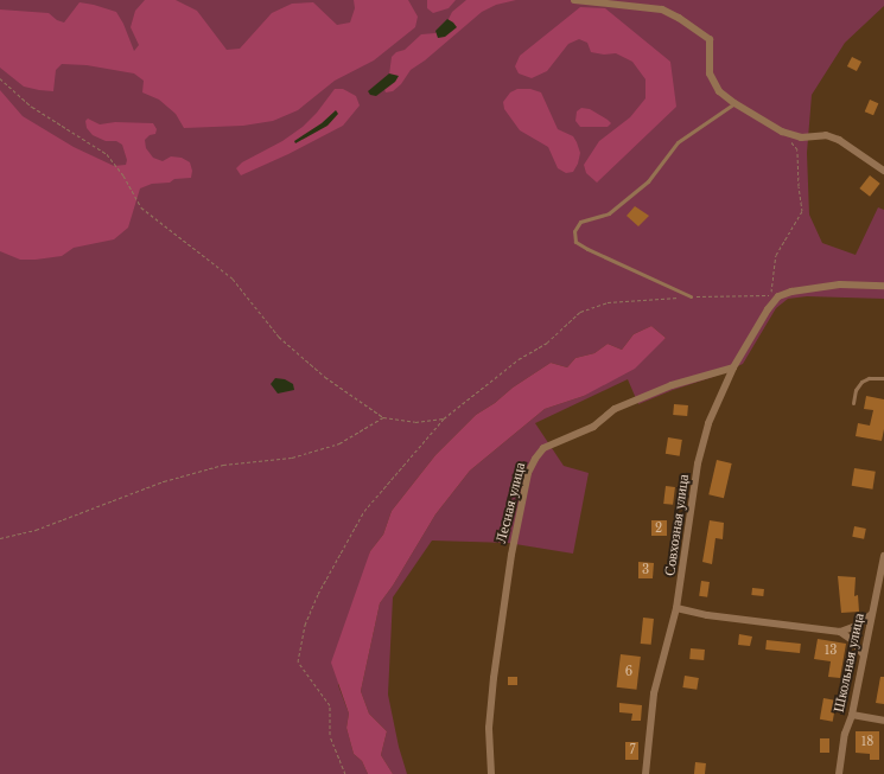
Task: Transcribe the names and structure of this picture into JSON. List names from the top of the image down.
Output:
{
  "streets": {
    "street": ["Лесная улица", "Совхозная улица", "Школьная улица"]
  },
  "crossings": [
    ["Лесная улица", "Совхозная улица"]
  ],
  "house_numbers": [
    "2",
    "3",
    "13",
    "6",
    "18",
    "7"
  ]
}
